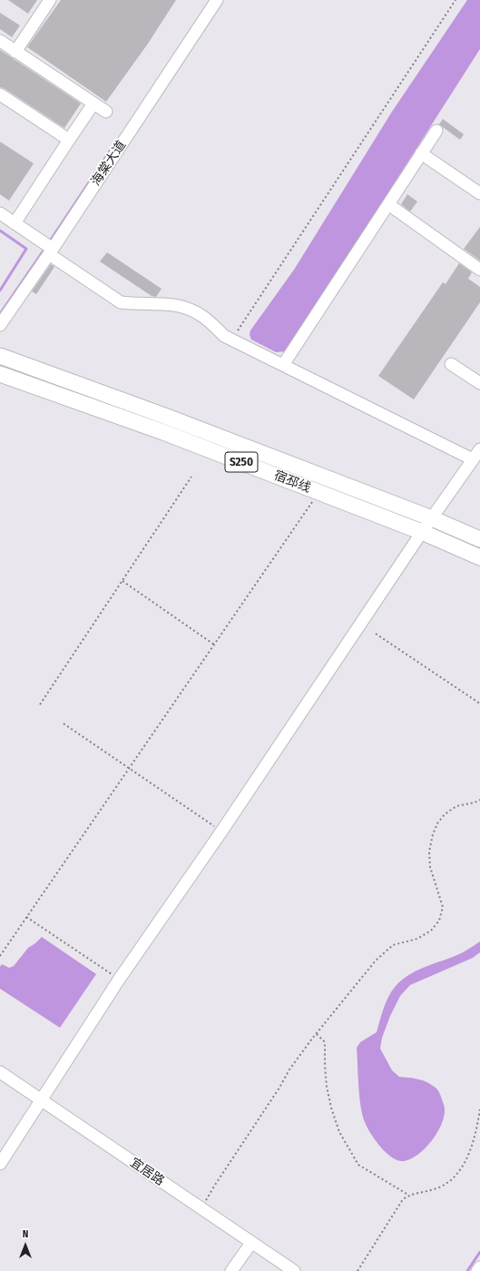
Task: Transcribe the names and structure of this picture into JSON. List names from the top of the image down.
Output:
{
  "streets": {
    "main road": ["S250", "宿邳线"],
    "street": ["海棠大道", "宜居路"]
  },
  "north": "top"
}
